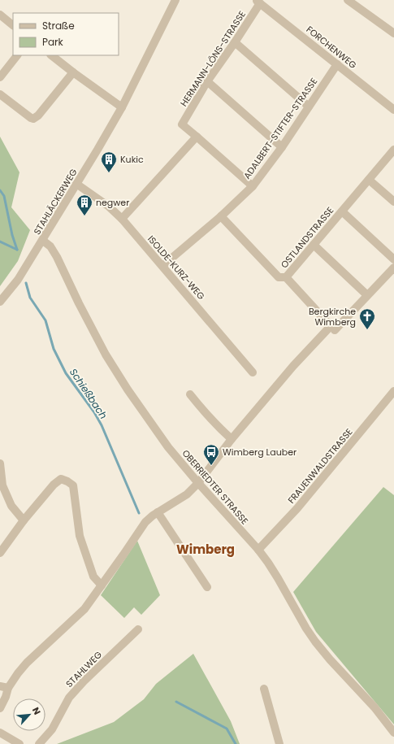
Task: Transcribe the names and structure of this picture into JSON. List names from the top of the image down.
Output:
{
  "streets": {
    "street": [
      "FORCHENWEG",
      "HERMANN-LÖNS-STRASSE",
      "ADALBERT-STIFTER-STRASSE",
      "STAHLÄCKERWEG",
      "OSTLANDSTRASSE",
      "ISOLDE-KURZ-WEG",
      "FRAUENWALDSTRASSE",
      "OBERRIEDTER STRASSE",
      "STAHLWEG"
    ]
  },
  "crossings": [
    ["FORCHENWEG", "HERMANN-LÖNS-STRASSE"],
    ["FORCHENWEG", "ADALBERT-STIFTER-STRASSE"],
    ["HERMANN-LÖNS-STRASSE", "ADALBERT-STIFTER-STRASSE"],
    ["ADALBERT-STIFTER-STRASSE", "ISOLDE-KURZ-WEG"],
    ["STAHLÄCKERWEG", "ISOLDE-KURZ-WEG"],
    ["STAHLÄCKERWEG", "OBERRIEDTER STRASSE"],
    ["OSTLANDSTRASSE", "OBERRIEDTER STRASSE"],
    ["FRAUENWALDSTRASSE", "OBERRIEDTER STRASSE"]
  ],
  "districts": ["Wimberg"],
  "water": ["Schießbach"],
  "places": {
    "building": ["Kukic", "negwer"],
    "church": ["Bergkirche Wimberg"],
    "bus stop": ["Wimberg Lauber"]
  },
  "legend": ["Straße", "Park"],
  "north": "top right"
}
